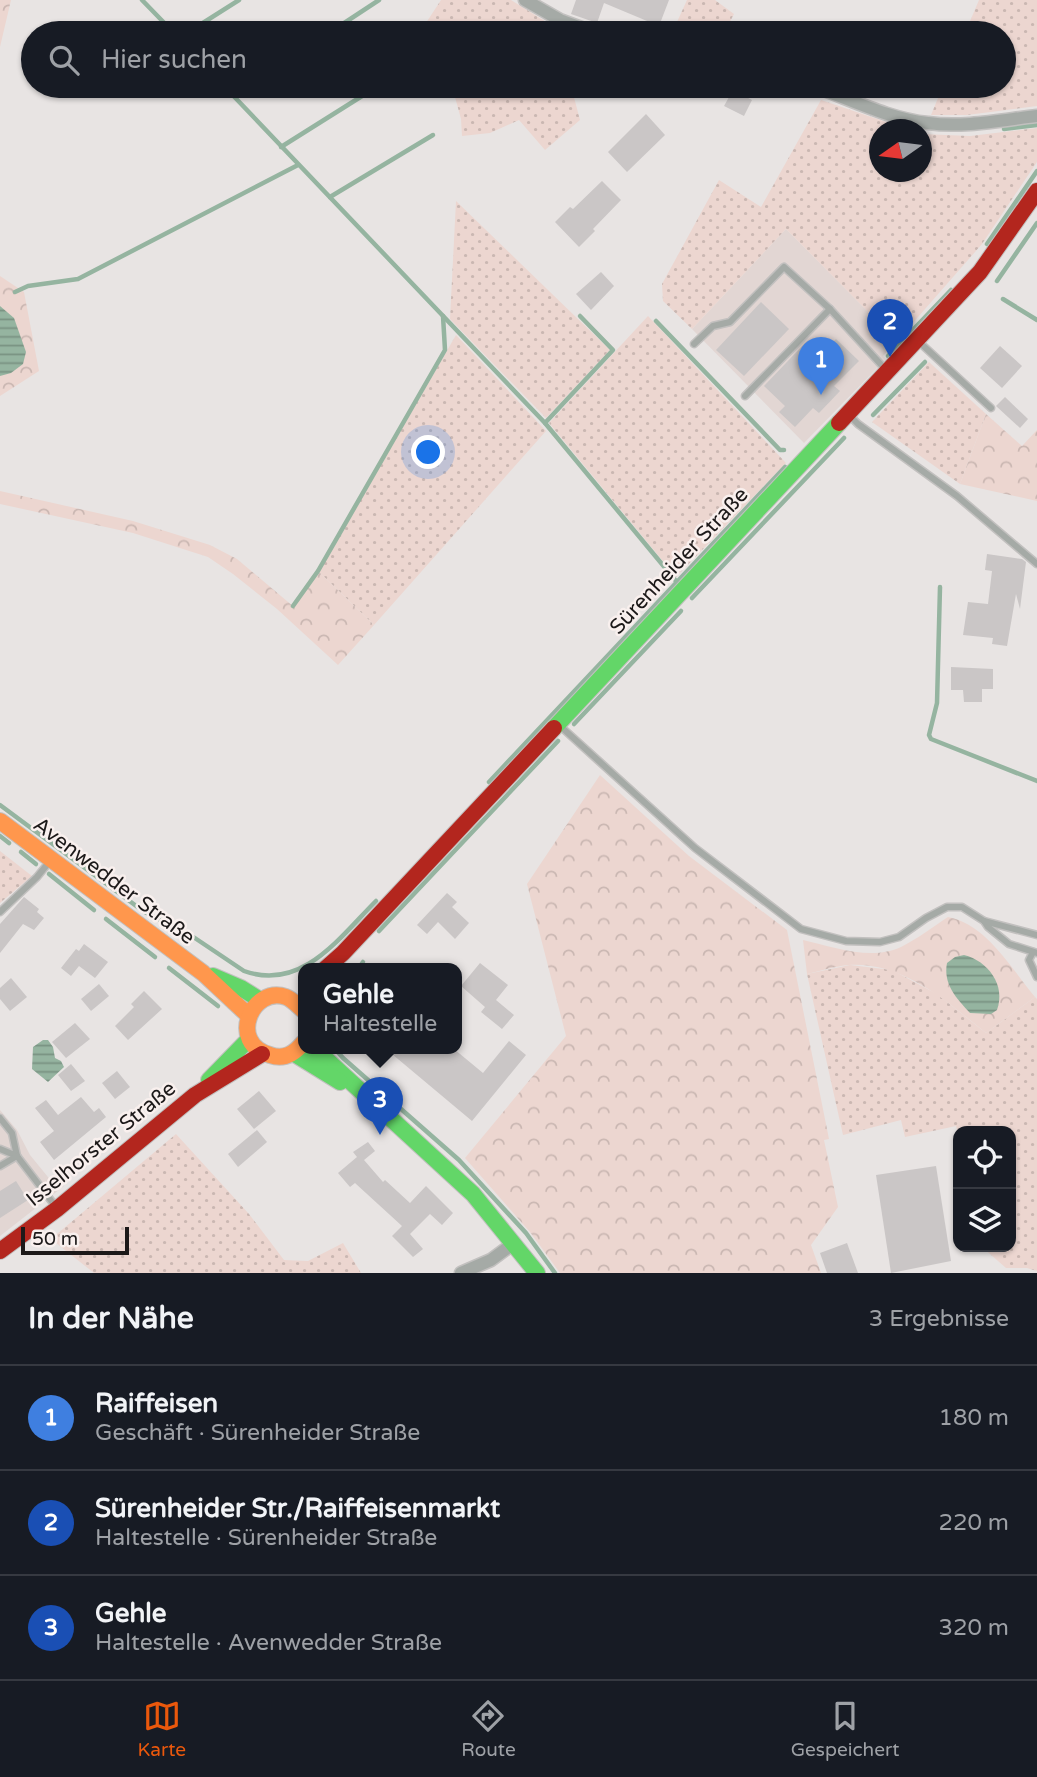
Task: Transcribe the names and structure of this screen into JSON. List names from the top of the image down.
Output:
{
  "streets": {
    "street": ["Sürenheider Straße", "Avenwedder Straße", "Isselhorster Straße"]
  },
  "scale_bar": "50 m",
  "north": "left",
  "page": {
    "search": "Hier suchen",
    "pins": ["2", "1", "3"],
    "popup": ["Gehle", "Haltestelle"],
    "scale": "50 m",
    "heading": ["In der Nähe", "3 Ergebnisse"],
    "list": [
      {
        "mark": "1",
        "name": "Raiffeisen",
        "note": "Geschäft · Sürenheider Straße",
        "value": "180 m"
      },
      {
        "mark": "2",
        "name": "Sürenheider Str./Raiffeisenmarkt",
        "note": "Haltestelle · Sürenheider Straße",
        "value": "220 m"
      },
      {
        "mark": "3",
        "name": "Gehle",
        "note": "Haltestelle · Avenwedder Straße",
        "value": "320 m"
      }
    ],
    "nav": ["Karte", "Route", "Gespeichert"]
  }
}
